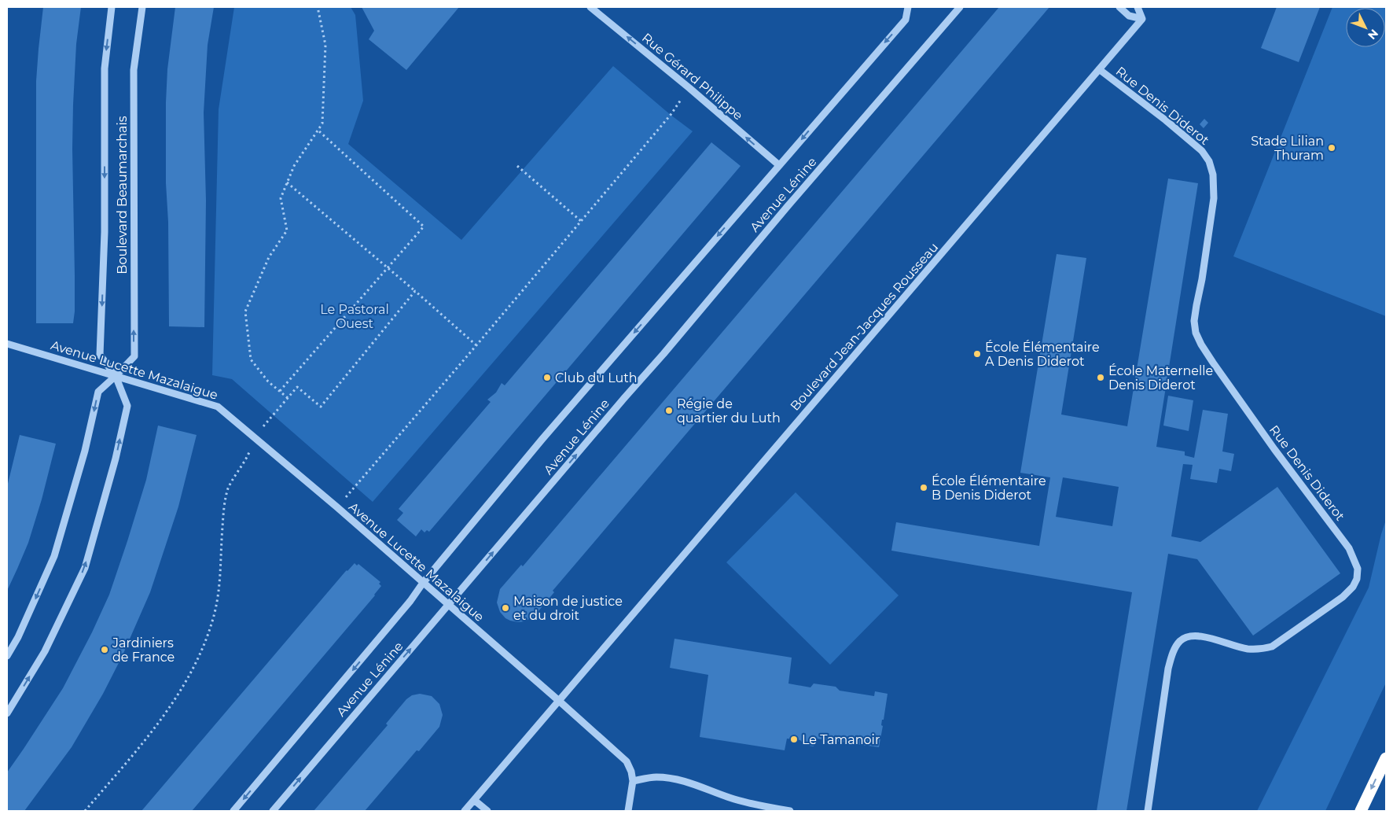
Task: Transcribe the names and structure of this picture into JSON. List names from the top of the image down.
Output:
{
  "streets": {
    "street": [
      "Rue Gérard Philippe",
      "Rue Denis Diderot",
      "Avenue Lénine",
      "Boulevard Beaumarchais",
      "Boulevard Jean-Jacques Rousseau",
      "Avenue Lucette Mazalaigue"
    ]
  },
  "crossings": [
    ["Rue Gérard Philippe", "Avenue Lénine"],
    ["Rue Denis Diderot", "Boulevard Jean-Jacques Rousseau"],
    ["Avenue Lénine", "Avenue Lucette Mazalaigue"],
    ["Boulevard Beaumarchais", "Avenue Lucette Mazalaigue"],
    ["Boulevard Jean-Jacques Rousseau", "Avenue Lucette Mazalaigue"]
  ],
  "one_way": ["Rue Gérard Philippe"],
  "parks": ["Le Pastoral Ouest"],
  "places": [
    "Stade Lilian Thuram",
    "École Élémentaire A Denis Diderot",
    "Club du Luth",
    "École Maternelle Denis Diderot",
    "Régie de quartier du Luth",
    "École Élémentaire B Denis Diderot",
    "Maison de justice et du droit",
    "Jardiniers de France",
    "Le Tamanoir"
  ],
  "north": "bottom right"
}
